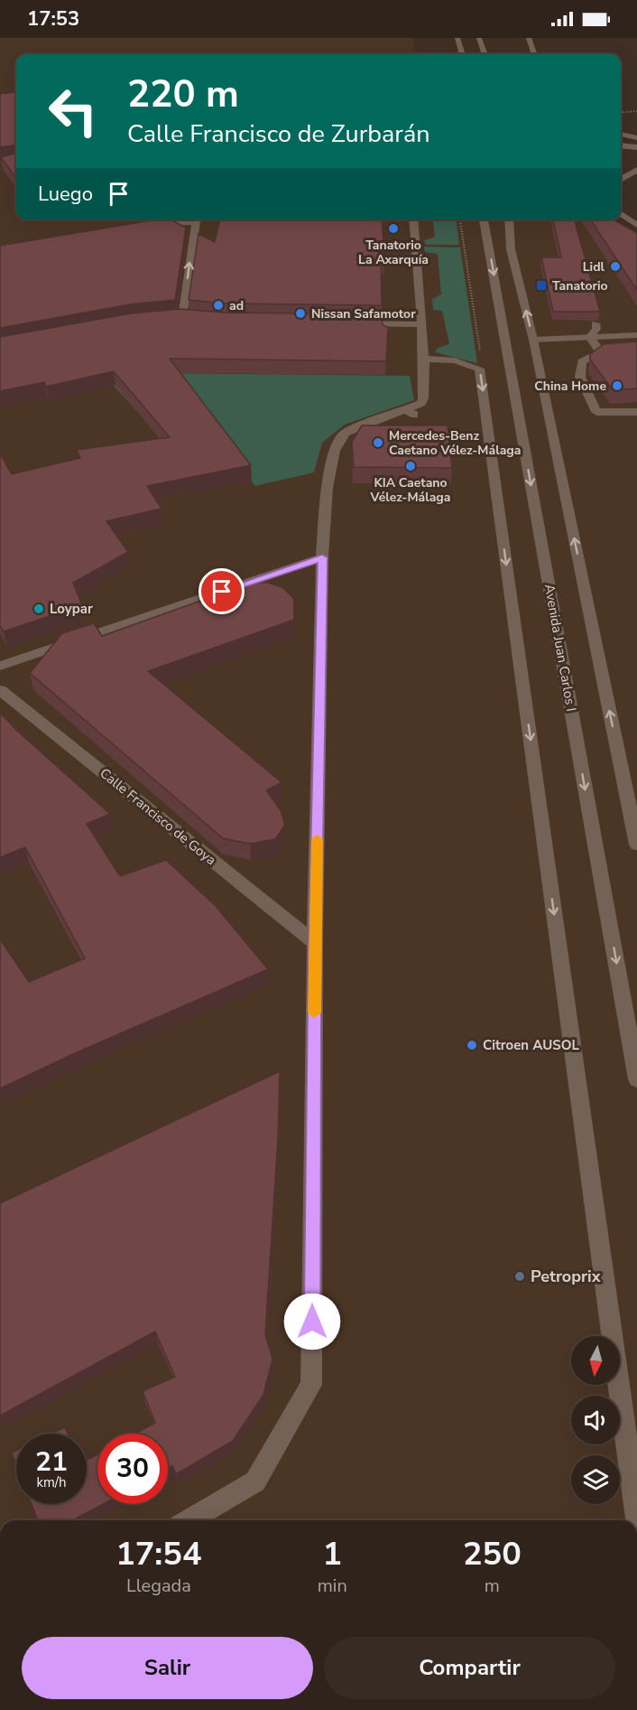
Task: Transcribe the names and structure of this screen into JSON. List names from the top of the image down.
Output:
{
  "streets": {
    "street": ["Avenida Juan Carlos I", "Calle Francisco de Goya"]
  },
  "places": {
    "other": [
      "Tanatorio La Axarquía",
      "Lidl",
      "ad",
      "Nissan Safamotor",
      "China Home",
      "Mercedes-Benz Caetano Vélez-Málaga",
      "KIA Caetano Vélez-Málaga",
      "Loypar",
      "Citroen AUSOL",
      "Petroprix"
    ],
    "transit": ["Tanatorio"]
  },
  "north": "bottom",
  "page": {
    "status": "17:53",
    "turn": ["220 m", "Calle Francisco de Zurbarán"],
    "then": "Luego",
    "speed": "21 km/h",
    "limit": "30",
    "eta": [
      "17:54",
      "Llegada",
      "1",
      "min",
      "250",
      "m"
    ],
    "buttons": ["Salir", "Compartir"]
  }
}
